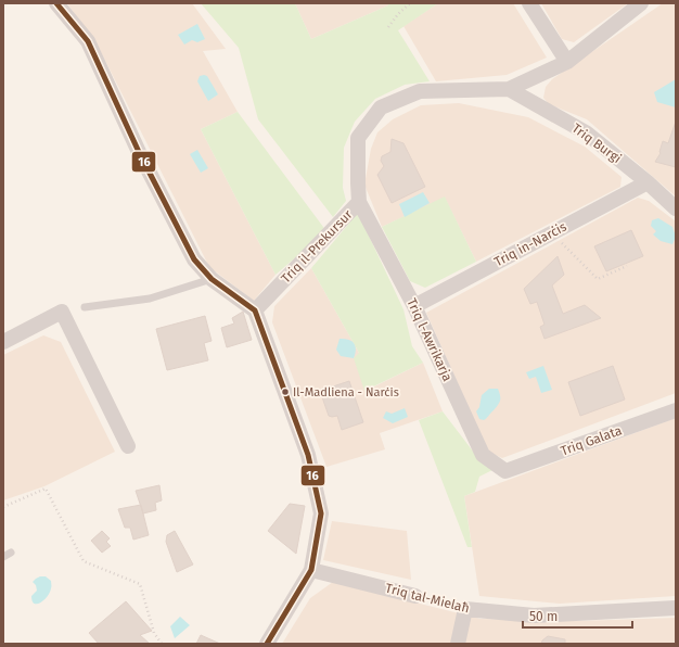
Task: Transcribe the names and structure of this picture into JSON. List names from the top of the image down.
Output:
{
  "streets": {
    "street": [
      "Triq Burgi",
      "Triq in-Narċis",
      "Triq il-Prekursur",
      "Triq l-Awrikarja",
      "Triq Galata",
      "Triq tal-Mielaħ"
    ]
  },
  "crossings": [
    ["Triq Burgi", "Triq in-Narċis"],
    ["Triq Burgi", "Triq il-Prekursur"],
    ["Triq in-Narċis", "Triq l-Awrikarja"],
    ["Triq il-Prekursur", "Triq l-Awrikarja"],
    ["Triq l-Awrikarja", "Triq Galata"]
  ],
  "places": ["Il-Madliena - Narċis"],
  "lines": ["transit line 16"],
  "scale_bar": "50 m"
}
